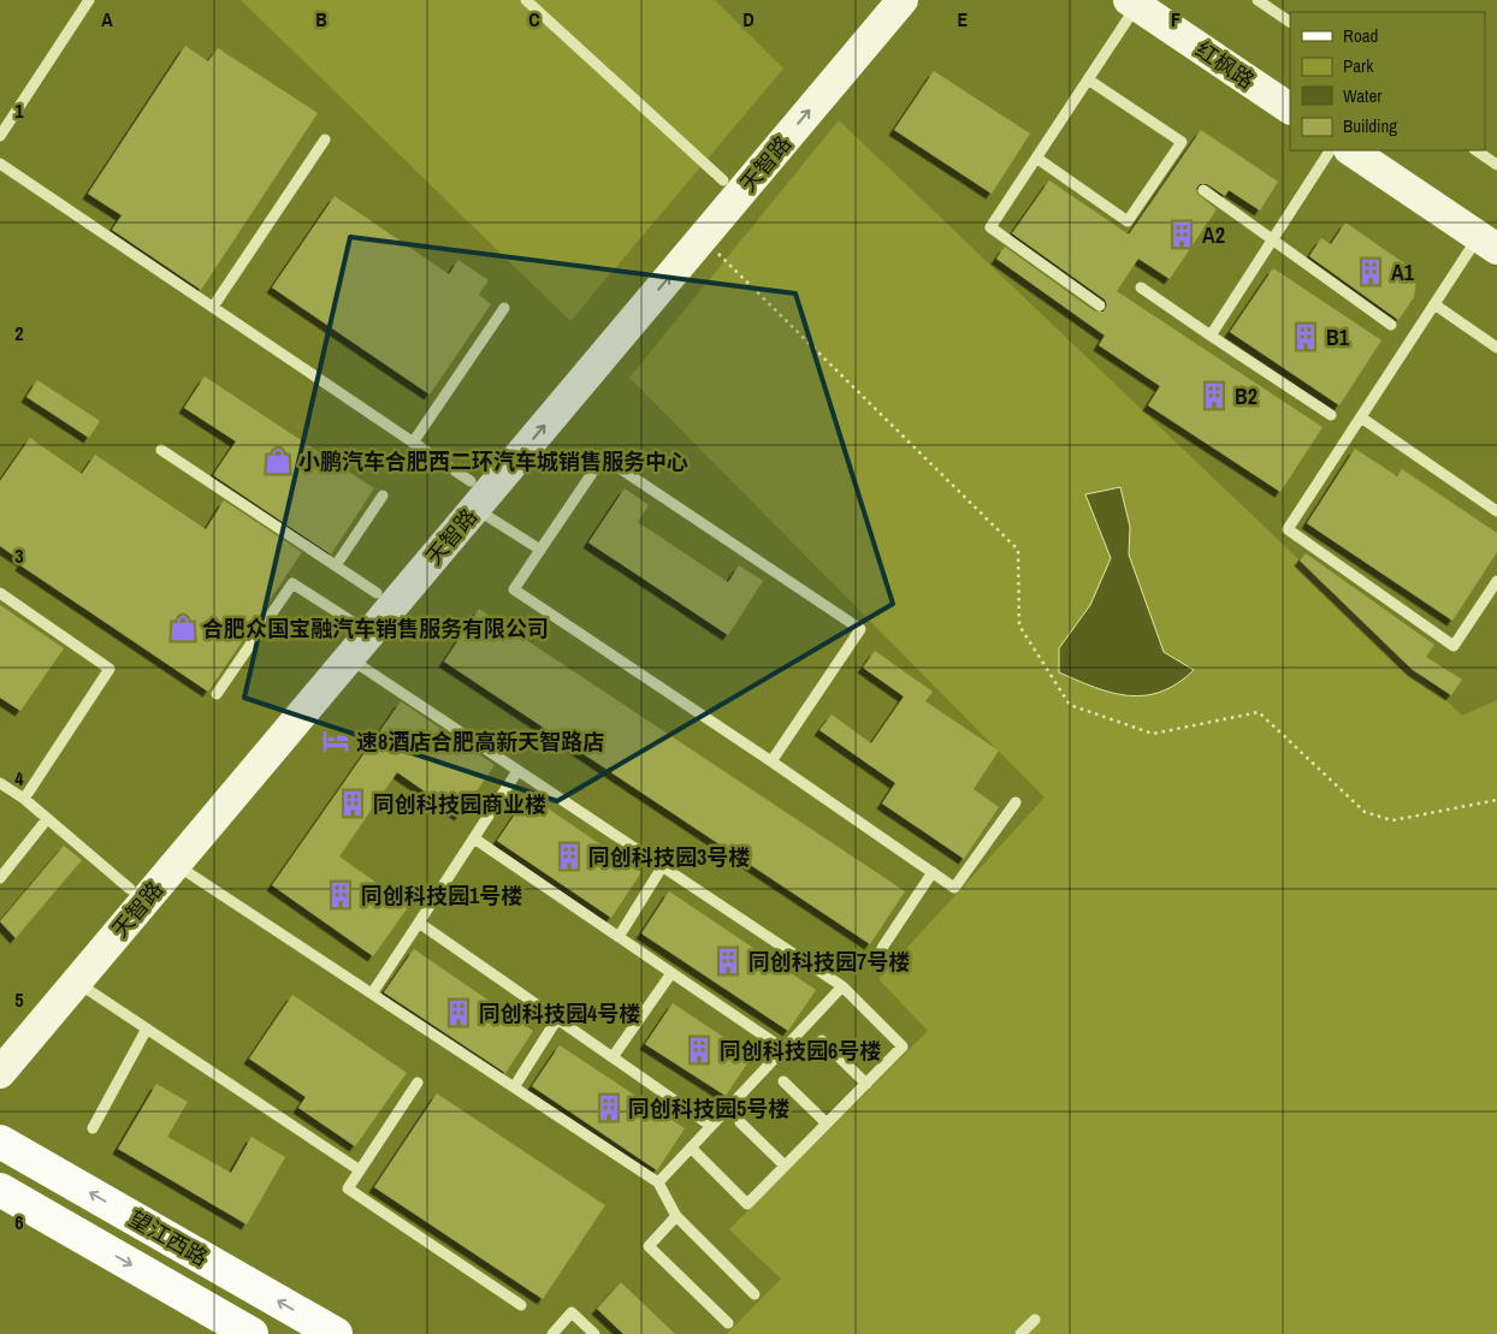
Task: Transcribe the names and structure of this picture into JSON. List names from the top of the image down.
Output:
{
  "streets": {
    "main road": ["望江西路"],
    "street": ["红枫路", "天智路"]
  },
  "places": {
    "building": [
      "A2",
      "A1",
      "B1",
      "B2",
      "同创科技园商业楼",
      "同创科技园3号楼",
      "同创科技园1号楼",
      "同创科技园7号楼",
      "同创科技园4号楼",
      "同创科技园6号楼",
      "同创科技园5号楼"
    ],
    "shop": ["小鹏汽车合肥西二环汽车城销售服务中心", "合肥众国宝融汽车销售服务有限公司"],
    "hotel": ["速8酒店合肥高新天智路店"]
  },
  "legend": [
    "Road",
    "Park",
    "Water",
    "Building"
  ],
  "grid": {
    "columns": [
      "A",
      "B",
      "C",
      "D",
      "E",
      "F"
    ],
    "rows": [
      "1",
      "2",
      "3",
      "4",
      "5",
      "6"
    ]
  }
}
